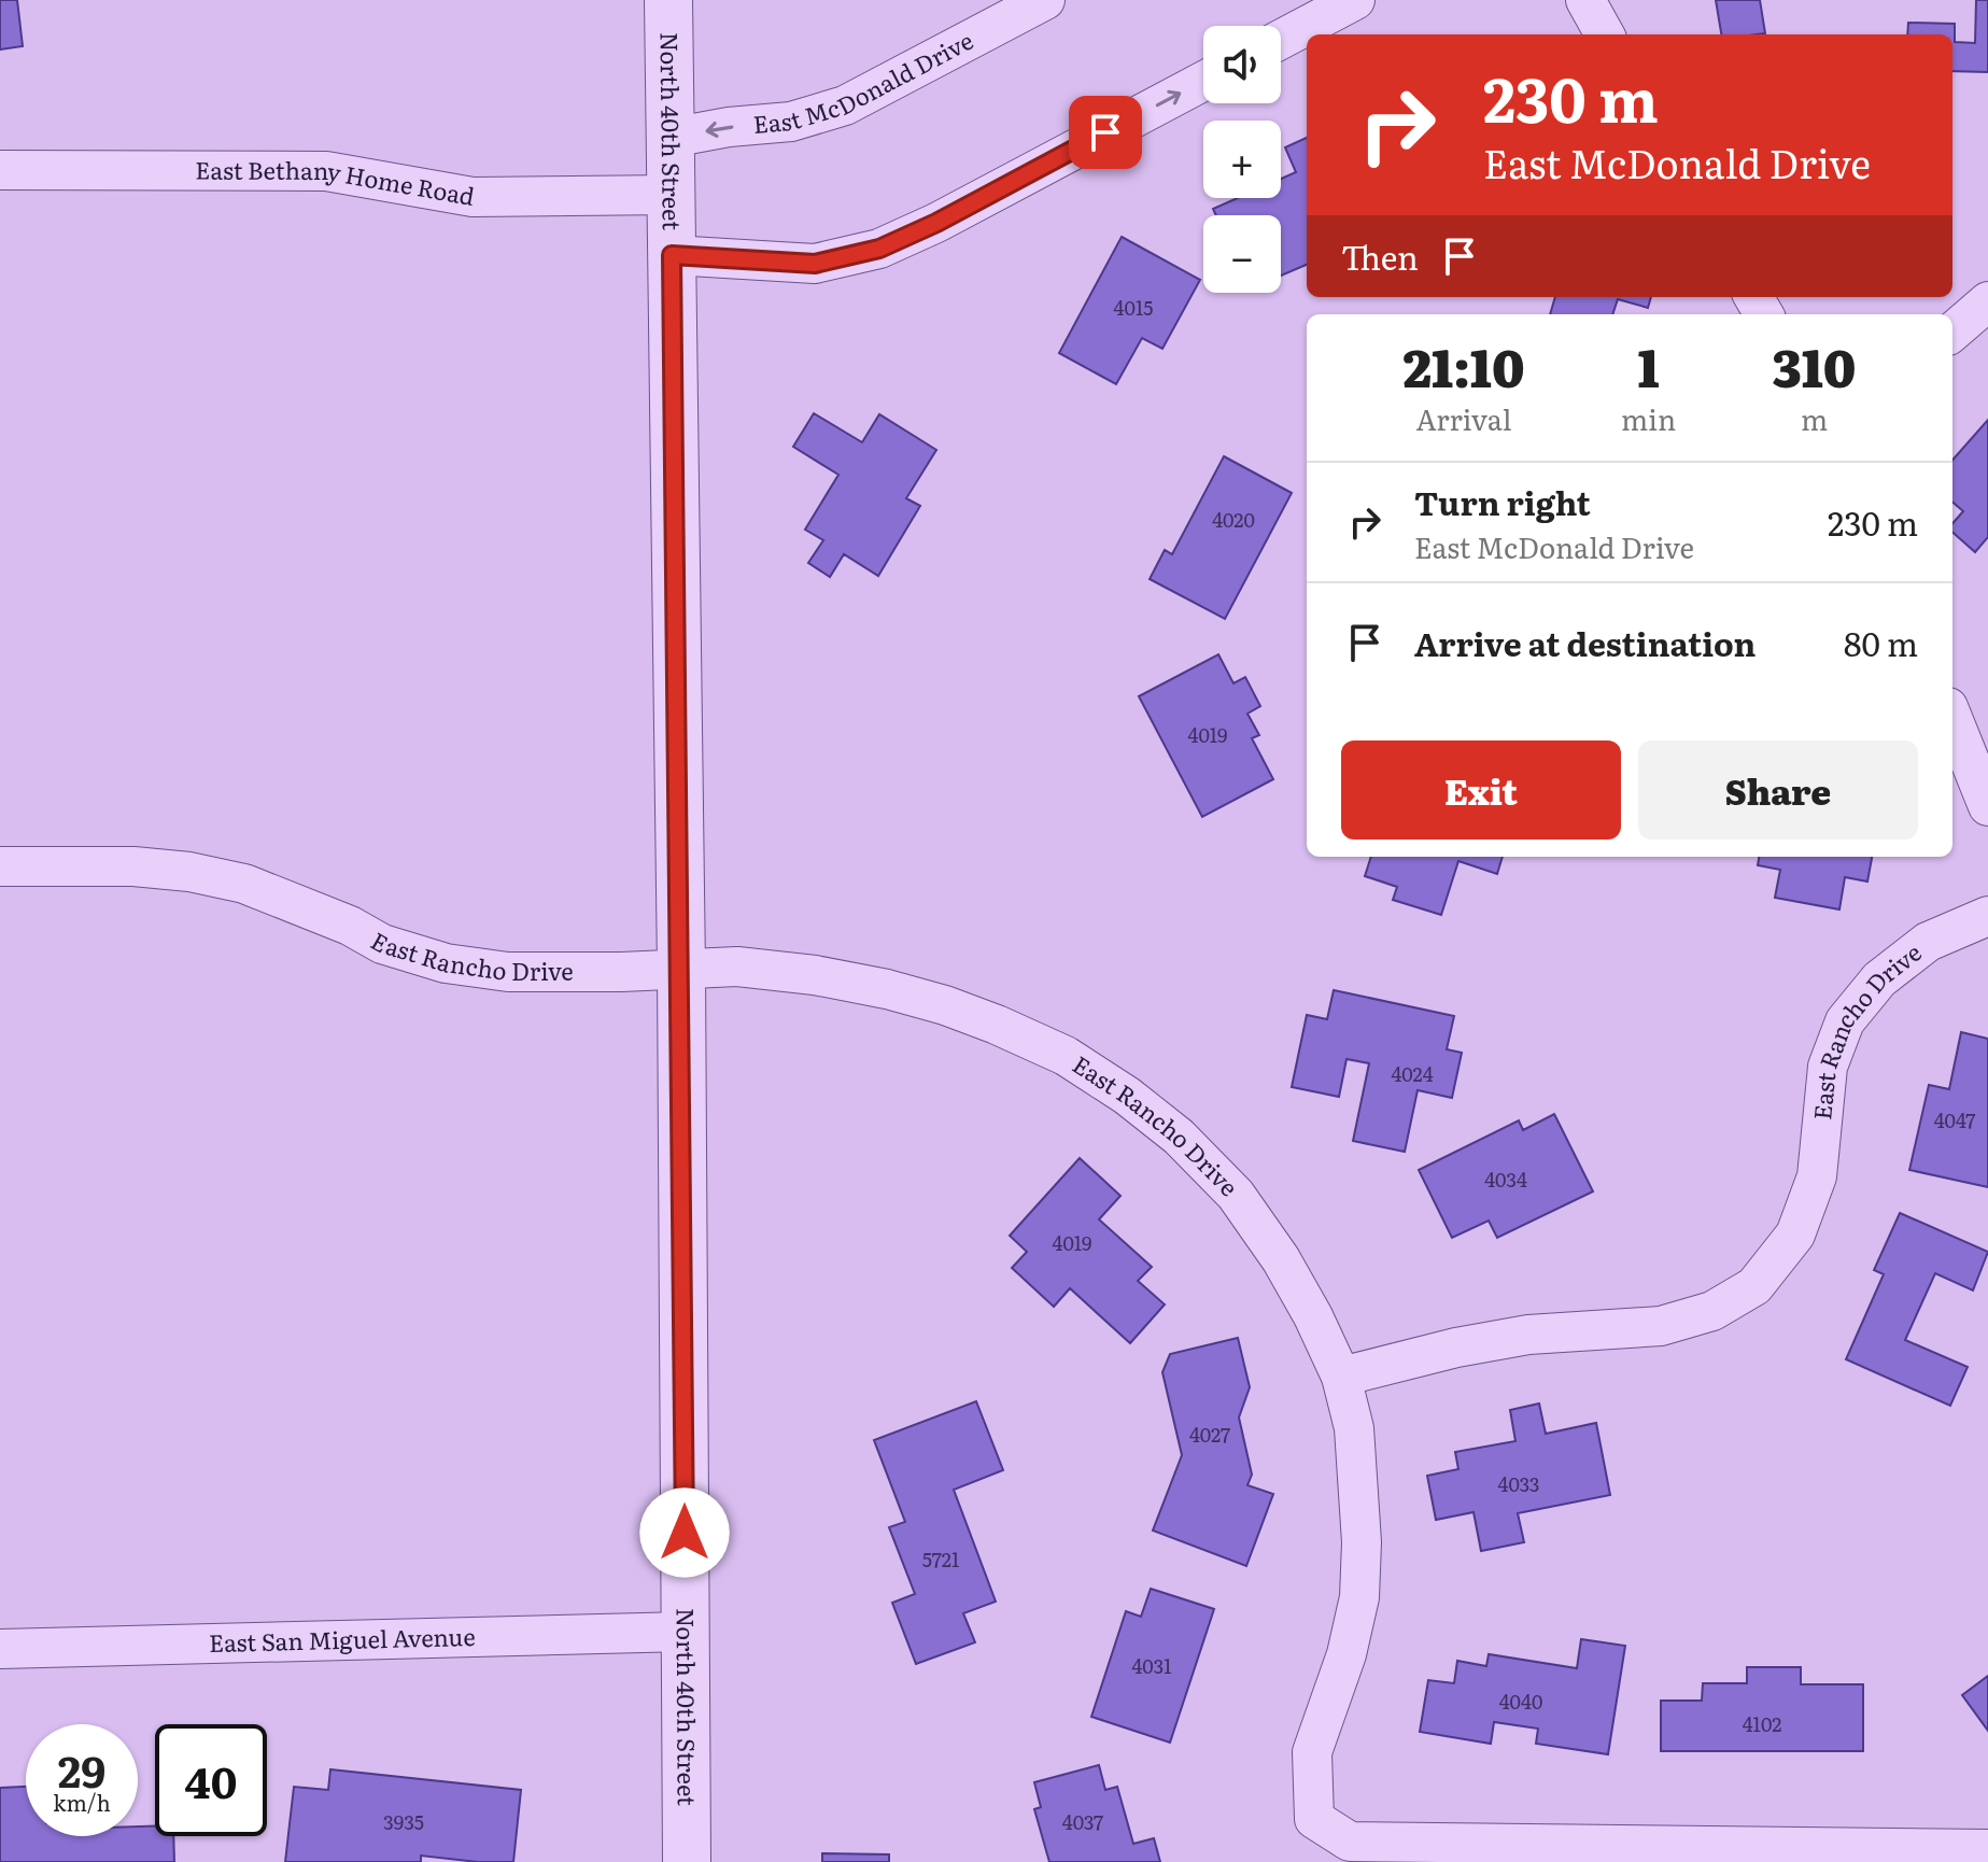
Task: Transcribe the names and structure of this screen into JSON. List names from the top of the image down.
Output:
{
  "streets": {
    "street": [
      "East McDonald Drive",
      "North 40th Street",
      "East Bethany Home Road",
      "East Rancho Drive",
      "East San Miguel Avenue"
    ]
  },
  "crossings": [
    ["East McDonald Drive", "North 40th Street"],
    ["North 40th Street", "East Bethany Home Road"],
    ["North 40th Street", "East Rancho Drive"],
    ["North 40th Street", "East San Miguel Avenue"]
  ],
  "house_numbers": [
    "4015",
    "4020",
    "4019",
    "4024",
    "4047",
    "4034",
    "4019",
    "4027",
    "4033",
    "5721",
    "4031",
    "4040",
    "4102",
    "3935",
    "4037"
  ],
  "page": {
    "map_buttons": ["+", "−"],
    "turn": ["230 m", "East McDonald Drive"],
    "then": "Then",
    "eta": [
      "21:10",
      "Arrival",
      "1",
      "min",
      "310",
      "m"
    ],
    "list": [
      {
        "name": "Turn right",
        "note": "East McDonald Drive",
        "value": "230 m"
      },
      {
        "name": "Arrive at destination",
        "value": "80 m"
      }
    ],
    "buttons": ["Exit", "Share"],
    "speed": "29 km/h",
    "limit": "40"
  }
}
